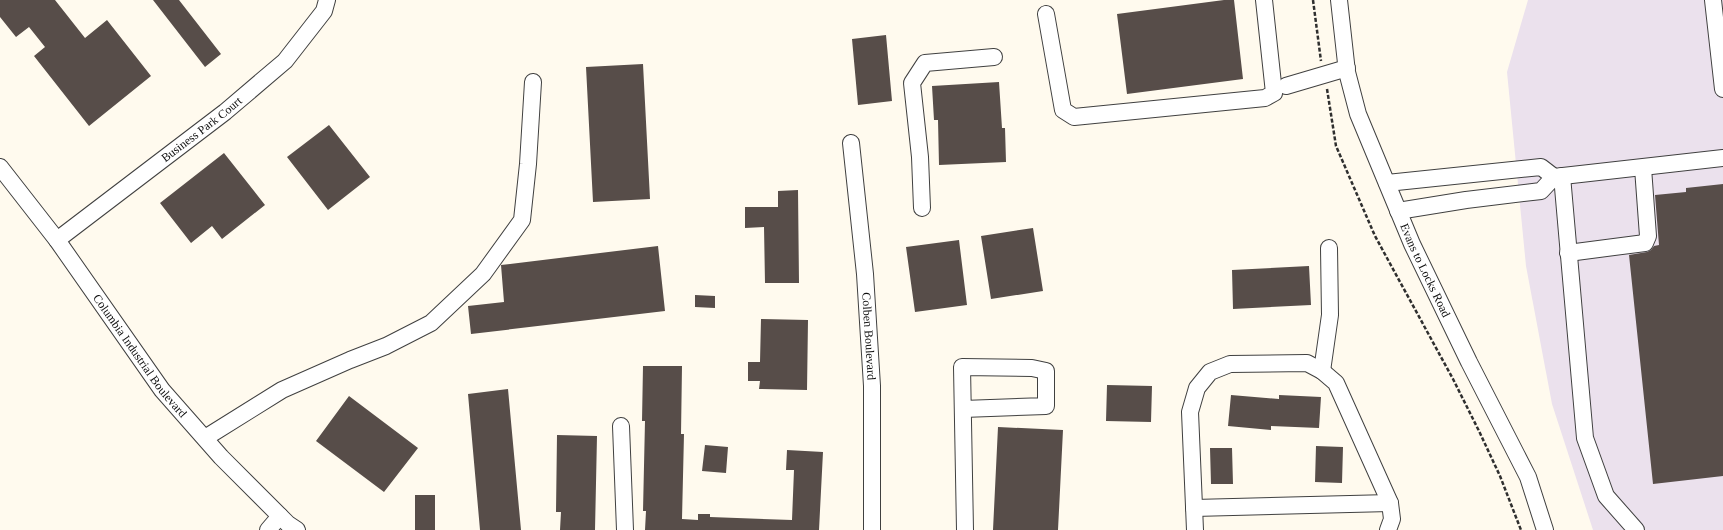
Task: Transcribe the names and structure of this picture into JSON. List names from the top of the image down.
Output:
{
  "streets": {
    "street": [
      "Business Park Court",
      "Evans to Locks Road",
      "Colben Boulevard",
      "Columbia Industrial Boulevard"
    ]
  },
  "crossings": [
    ["Business Park Court", "Columbia Industrial Boulevard"]
  ]
}
